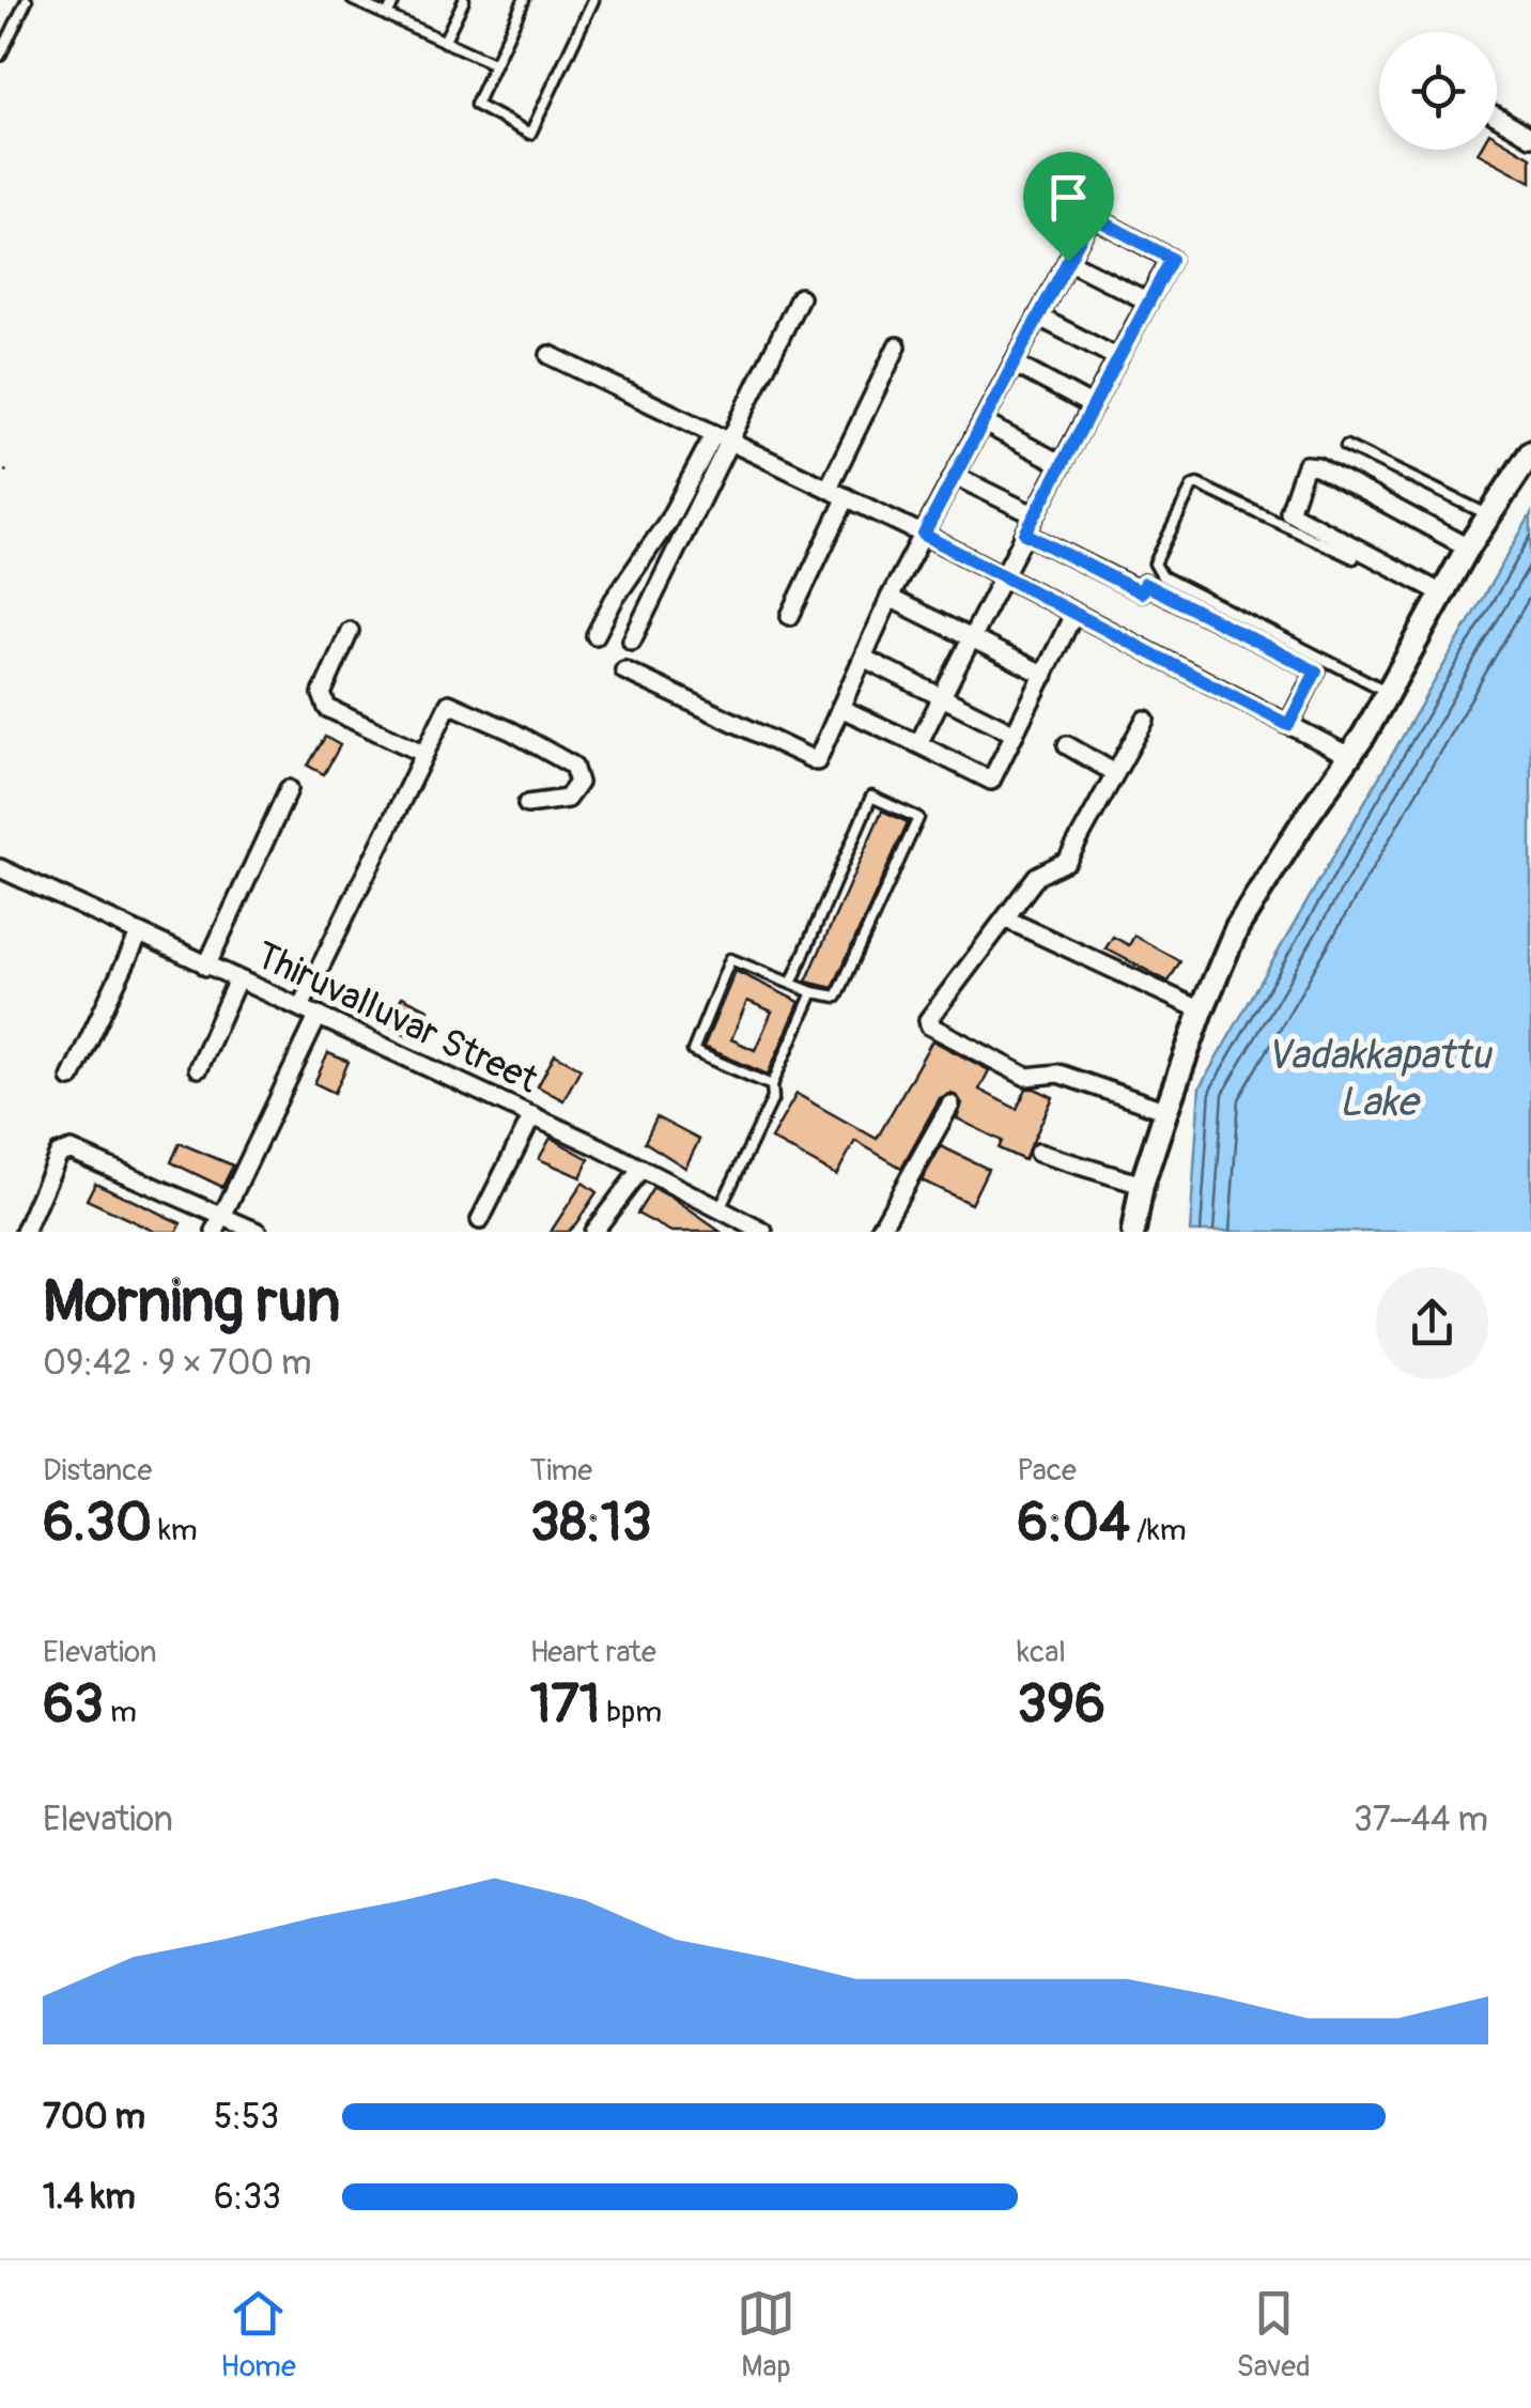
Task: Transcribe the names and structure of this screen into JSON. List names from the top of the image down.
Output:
{
  "streets": {
    "street": ["Thiruvalluvar Street"]
  },
  "water": ["Vadakkapattu Lake"],
  "page": {
    "heading": ["Morning run", "09:42 · 9 × 700 m"],
    "stats": [
      ["Distance", "6.30 km"],
      ["Time", "38:13"],
      ["Pace", "6:04 /km"],
      ["Elevation", "63 m"],
      ["Heart rate", "171 bpm"],
      ["kcal", "396"]
    ],
    "chart": ["Elevation", "37–44 m"],
    "list": [
      {
        "name": "700 m",
        "note": "5:53"
      },
      {
        "name": "1.4 km",
        "note": "6:33"
      }
    ],
    "tabs": ["Home", "Map", "Saved"]
  }
}
